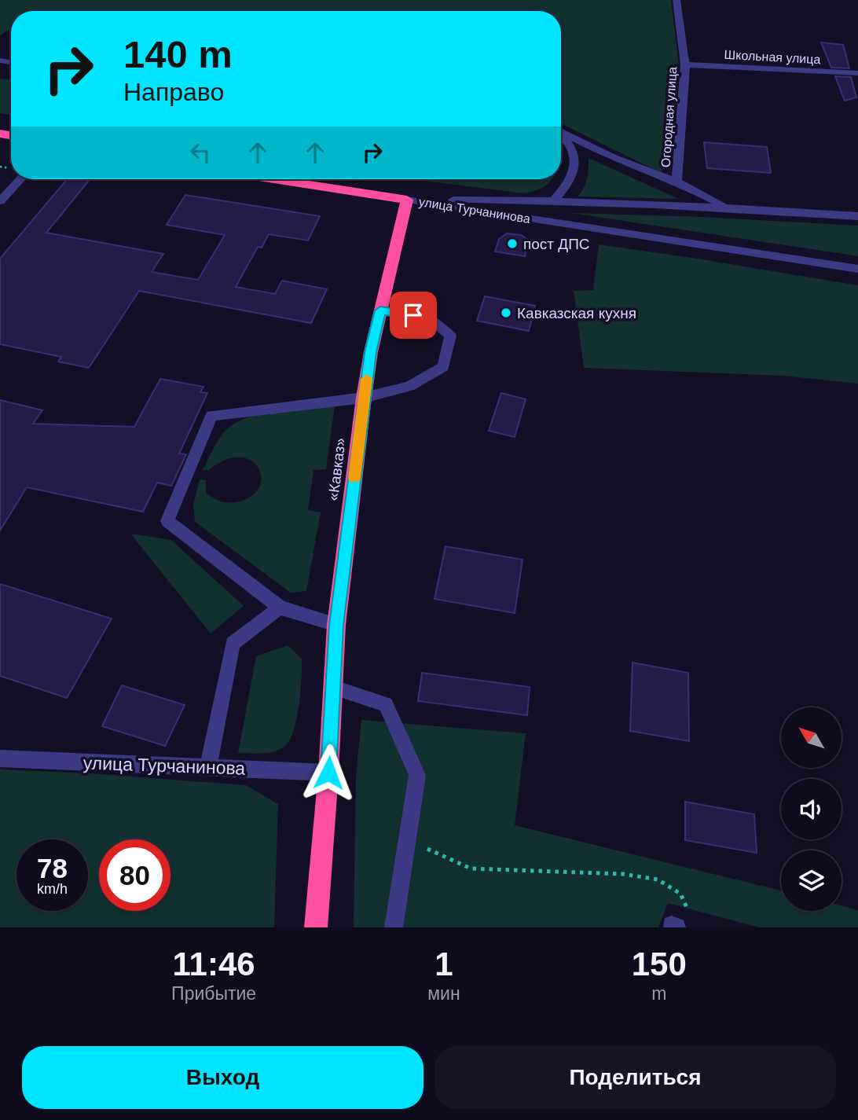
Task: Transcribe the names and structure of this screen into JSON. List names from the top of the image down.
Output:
{
  "streets": {
    "highway": ["«Кавказ»"],
    "street": ["Школьная улица", "Огородная улица", "улица Турчанинова"]
  },
  "crossings": [
    ["Школьная улица", "Огородная улица"],
    ["Огородная улица", "улица Турчанинова"],
    ["улица Турчанинова", "«Кавказ»"]
  ],
  "places": ["пост ДПС", "Кавказская кухня"],
  "north": "top left",
  "page": {
    "turn": ["140 m", "Направо"],
    "speed": "78 km/h",
    "limit": "80",
    "eta": [
      "11:46",
      "Прибытие",
      "1",
      "мин",
      "150",
      "m"
    ],
    "buttons": ["Выход", "Поделиться"]
  }
}
